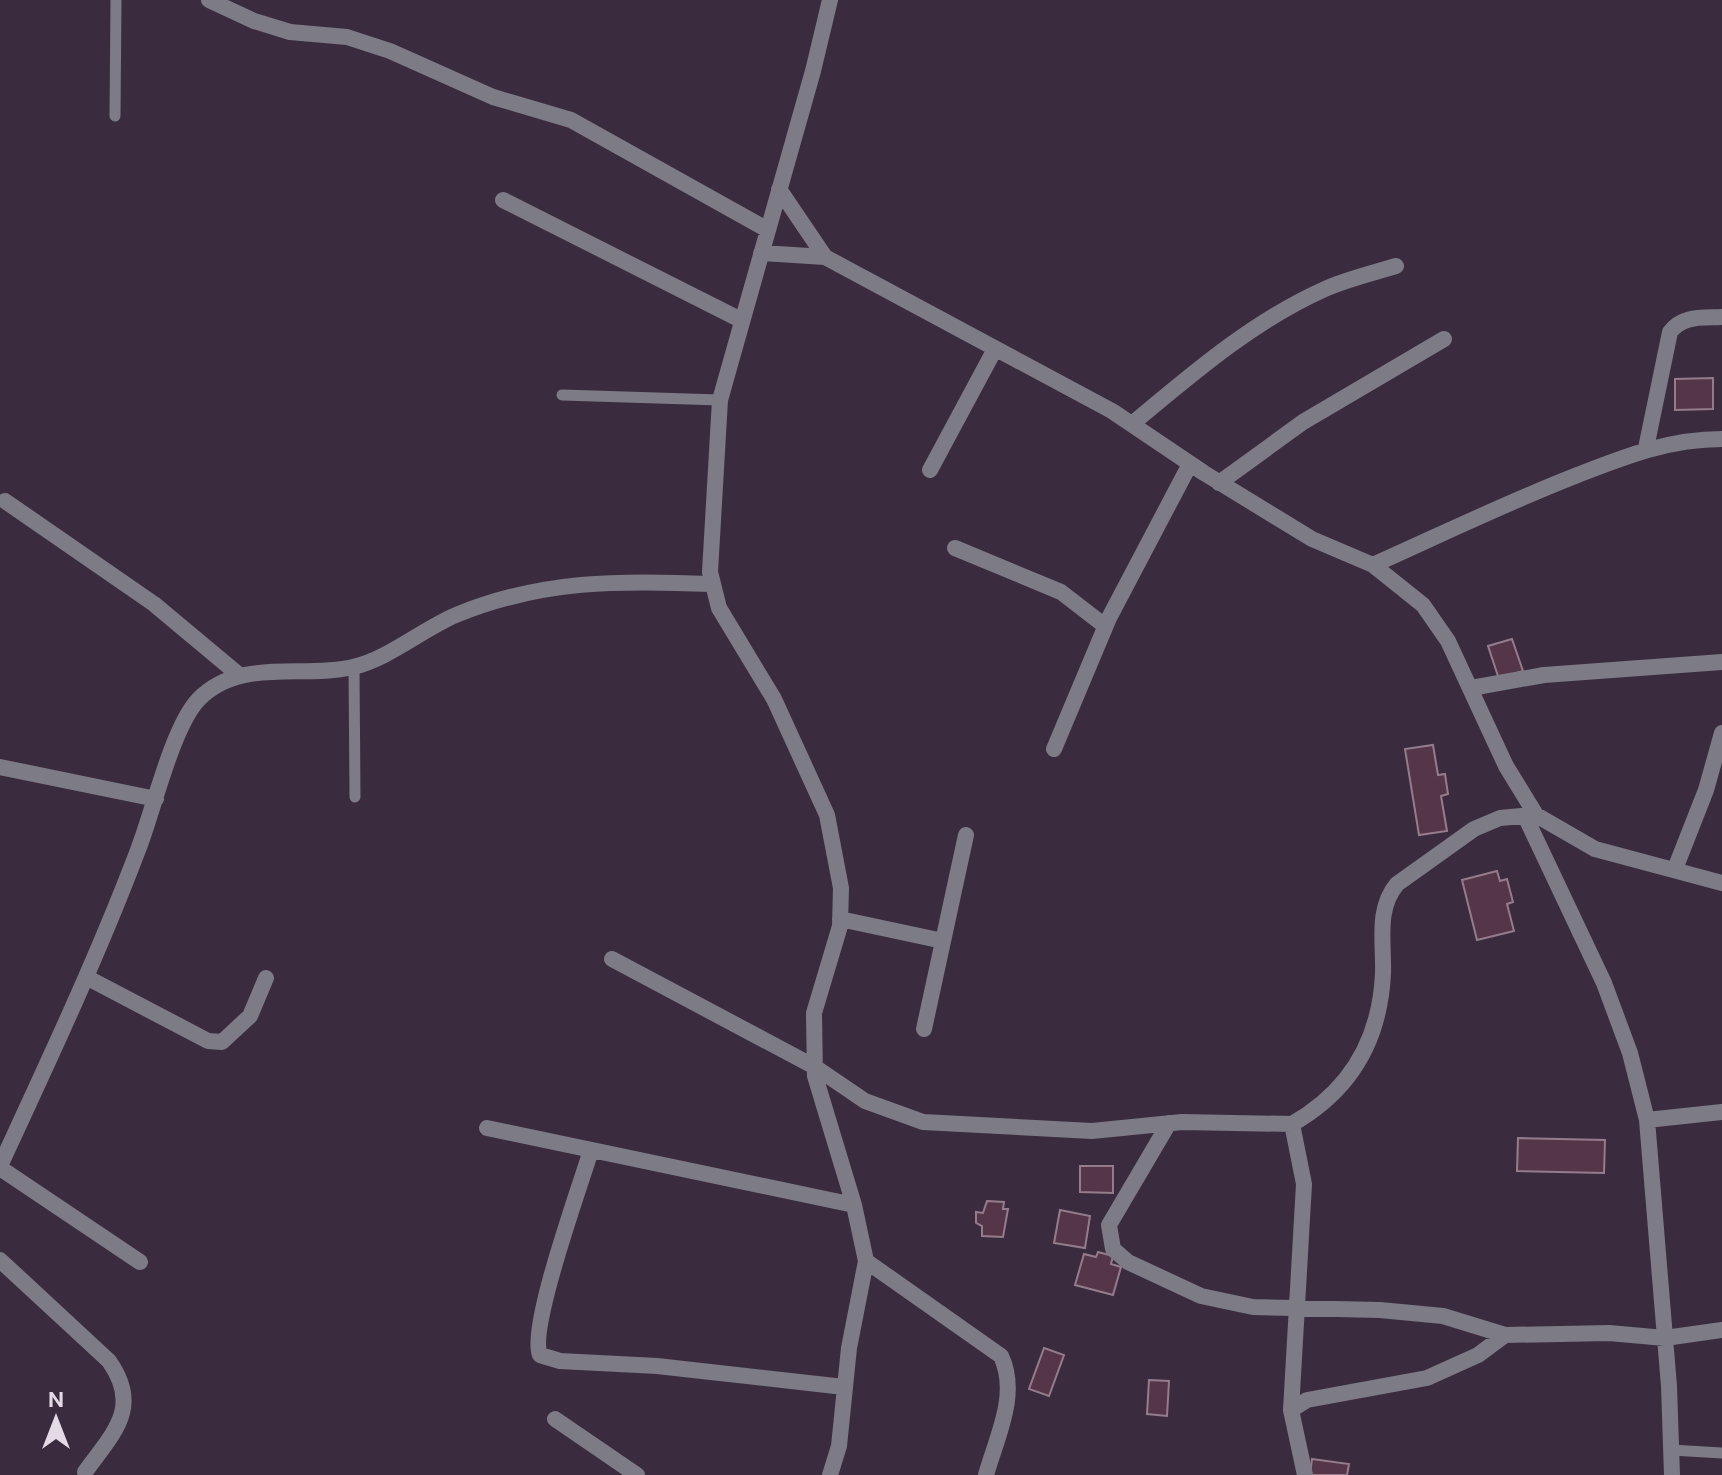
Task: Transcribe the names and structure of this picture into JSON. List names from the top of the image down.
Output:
{
  "north": "top"
}
